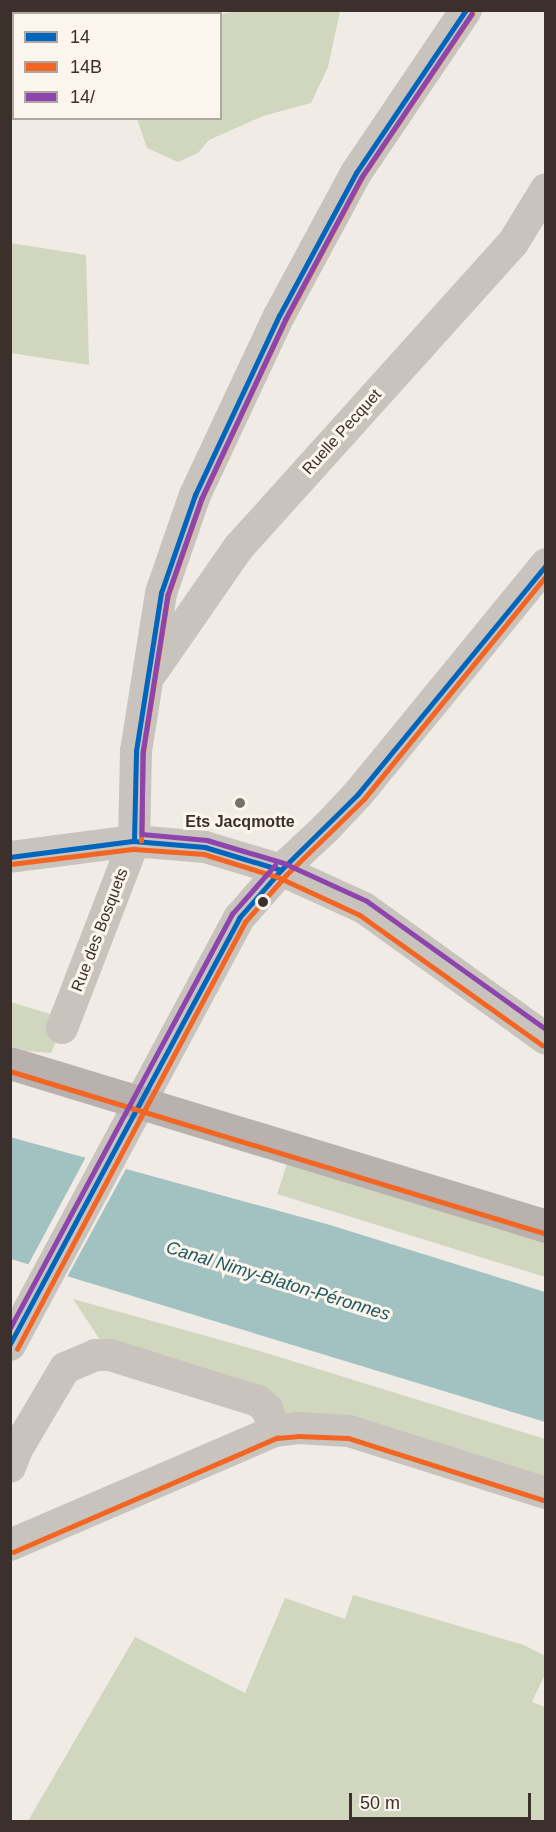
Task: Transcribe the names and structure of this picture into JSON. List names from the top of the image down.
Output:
{
  "streets": {
    "street": ["Ruelle Pecquet", "Rue des Bosquets"]
  },
  "crossings": [
    ["Ruelle Pecquet", "Rue des Bosquets"]
  ],
  "water": ["Canal Nimy-Blaton-Péronnes"],
  "places": ["Ets Jacqmotte"],
  "lines": ["transit line 14", "transit line 14B", "transit line 14/"],
  "legend": ["14", "14B", "14/"],
  "scale_bar": "50 m"
}
